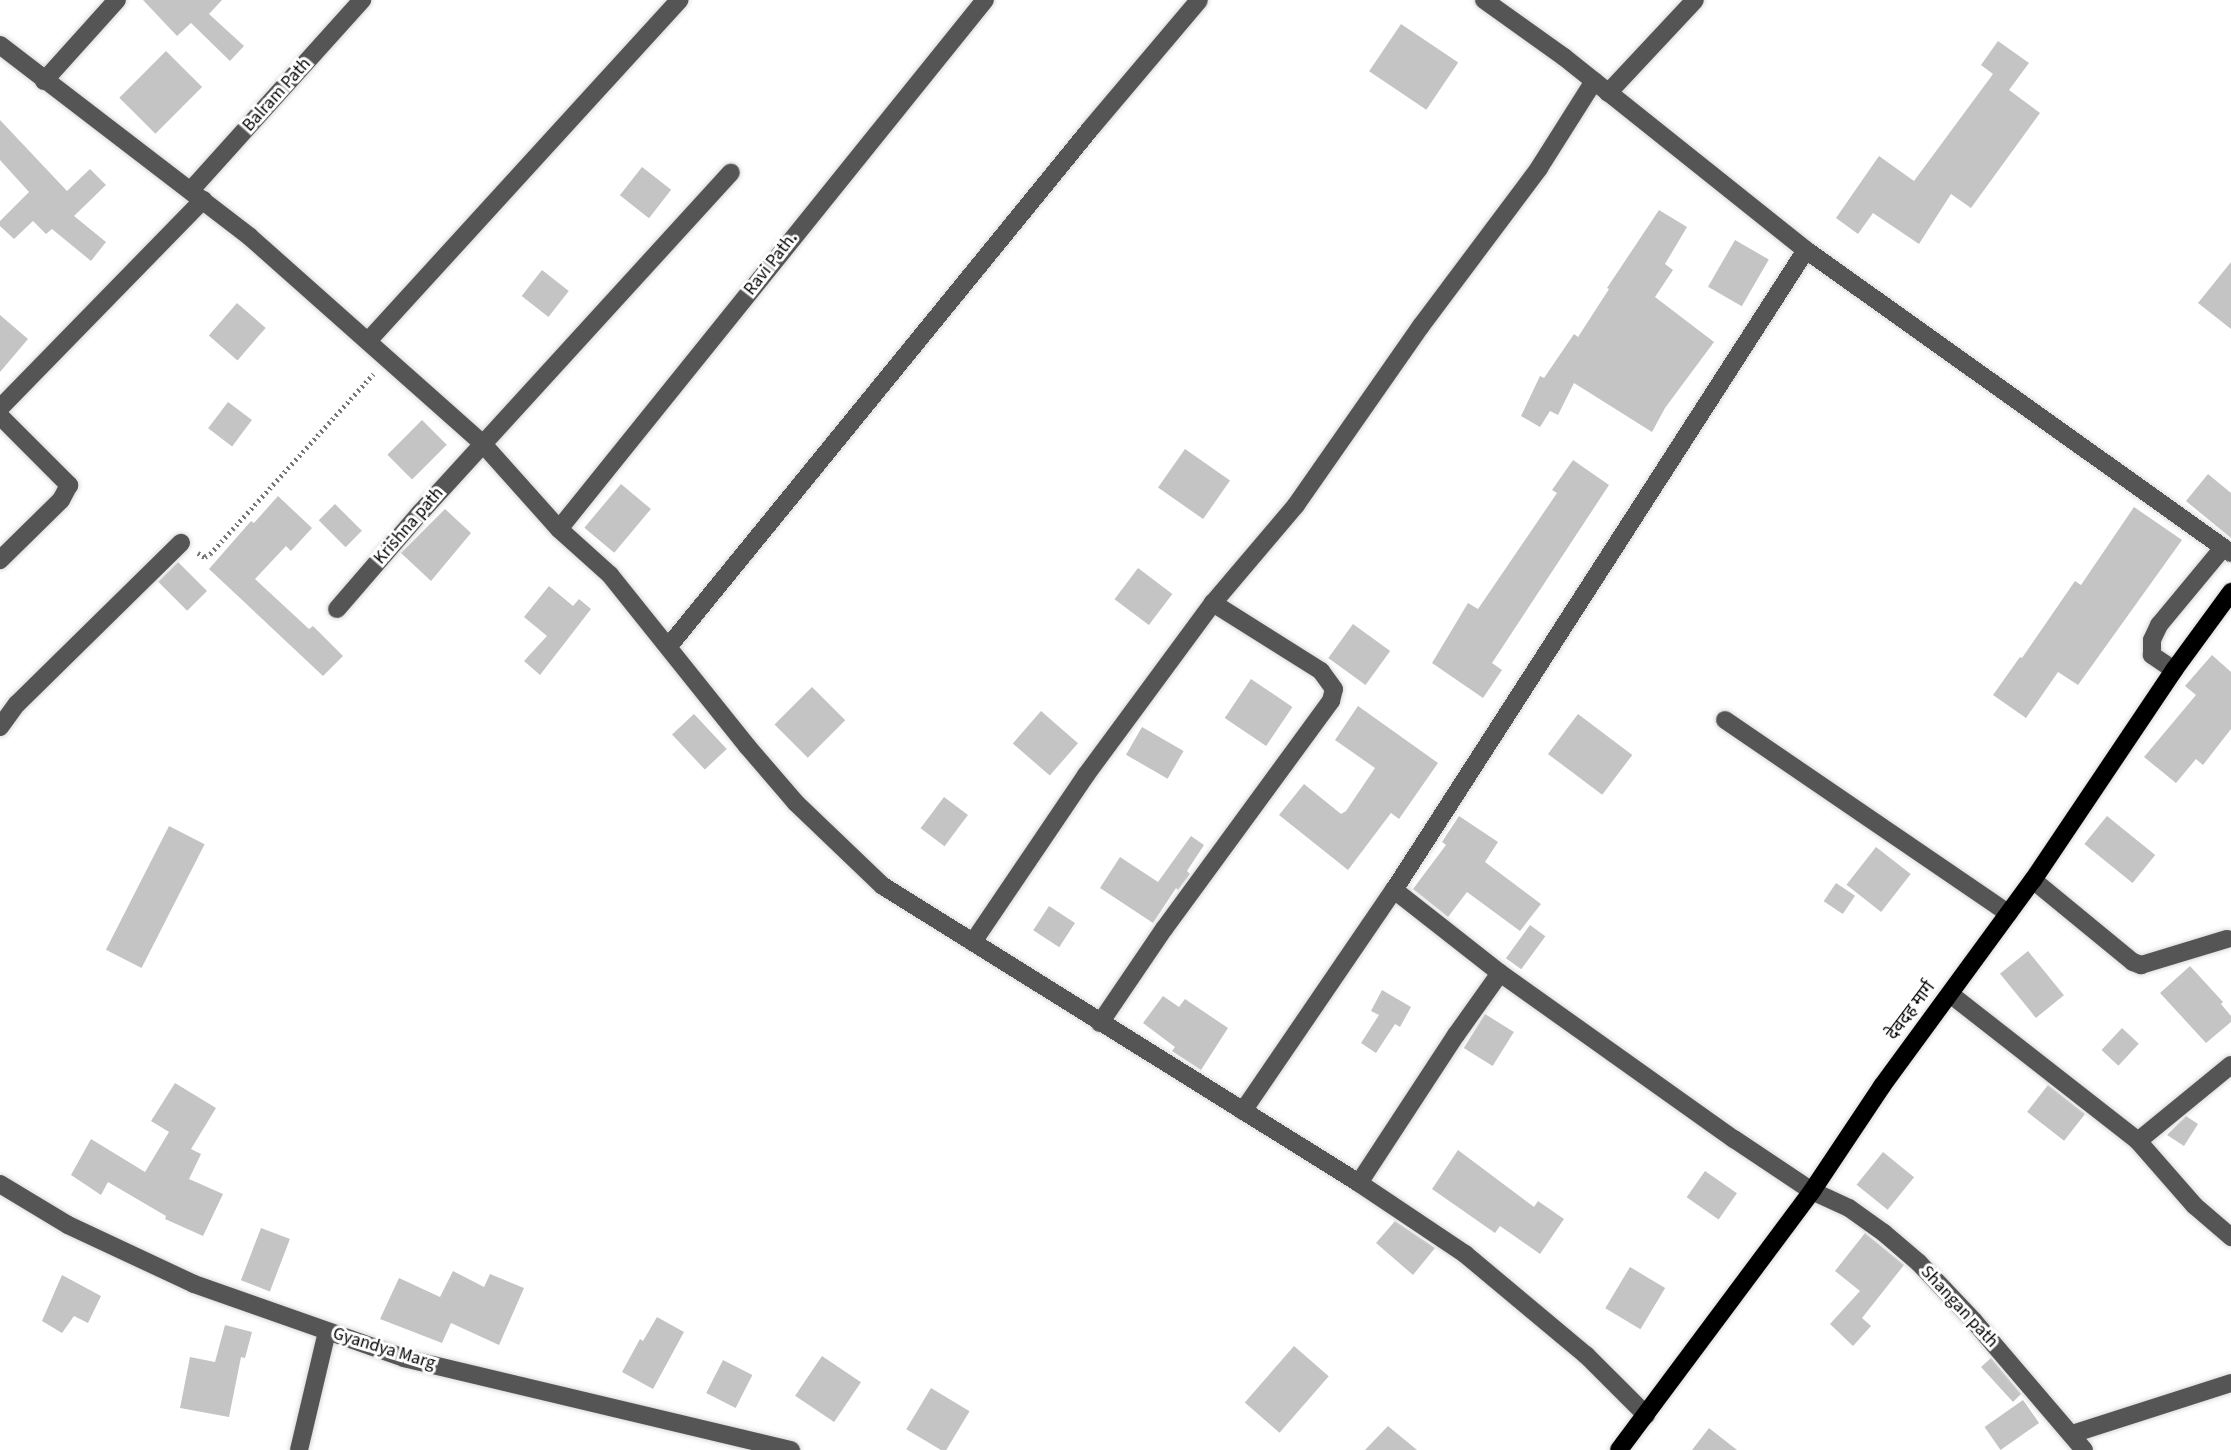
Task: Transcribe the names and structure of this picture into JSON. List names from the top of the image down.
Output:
{
  "streets": {
    "main road": ["देवदह मार्ग"],
    "street": [
      "Balram Path",
      "Ravi Path.",
      "Krishna path",
      "Shangan path",
      "Gyandya Marg"
    ]
  },
  "crossings": [
    ["देवदह मार्ग", "Shangan path"]
  ]
}
